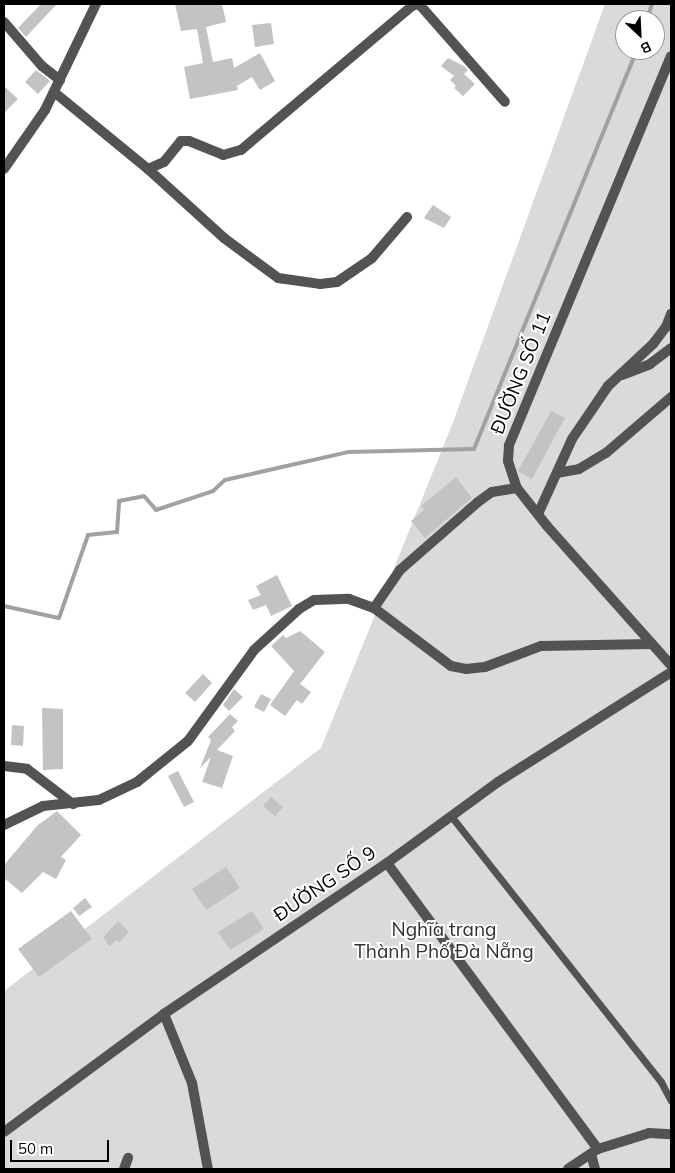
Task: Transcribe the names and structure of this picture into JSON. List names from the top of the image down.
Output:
{
  "streets": {
    "street": ["ĐƯỜNG SỐ 11", "ĐƯỜNG SỐ 9"]
  },
  "parks": ["Nghĩa trang Thành Phố Đà Nẵng"],
  "scale_bar": "50 m",
  "north": "bottom right"
}
